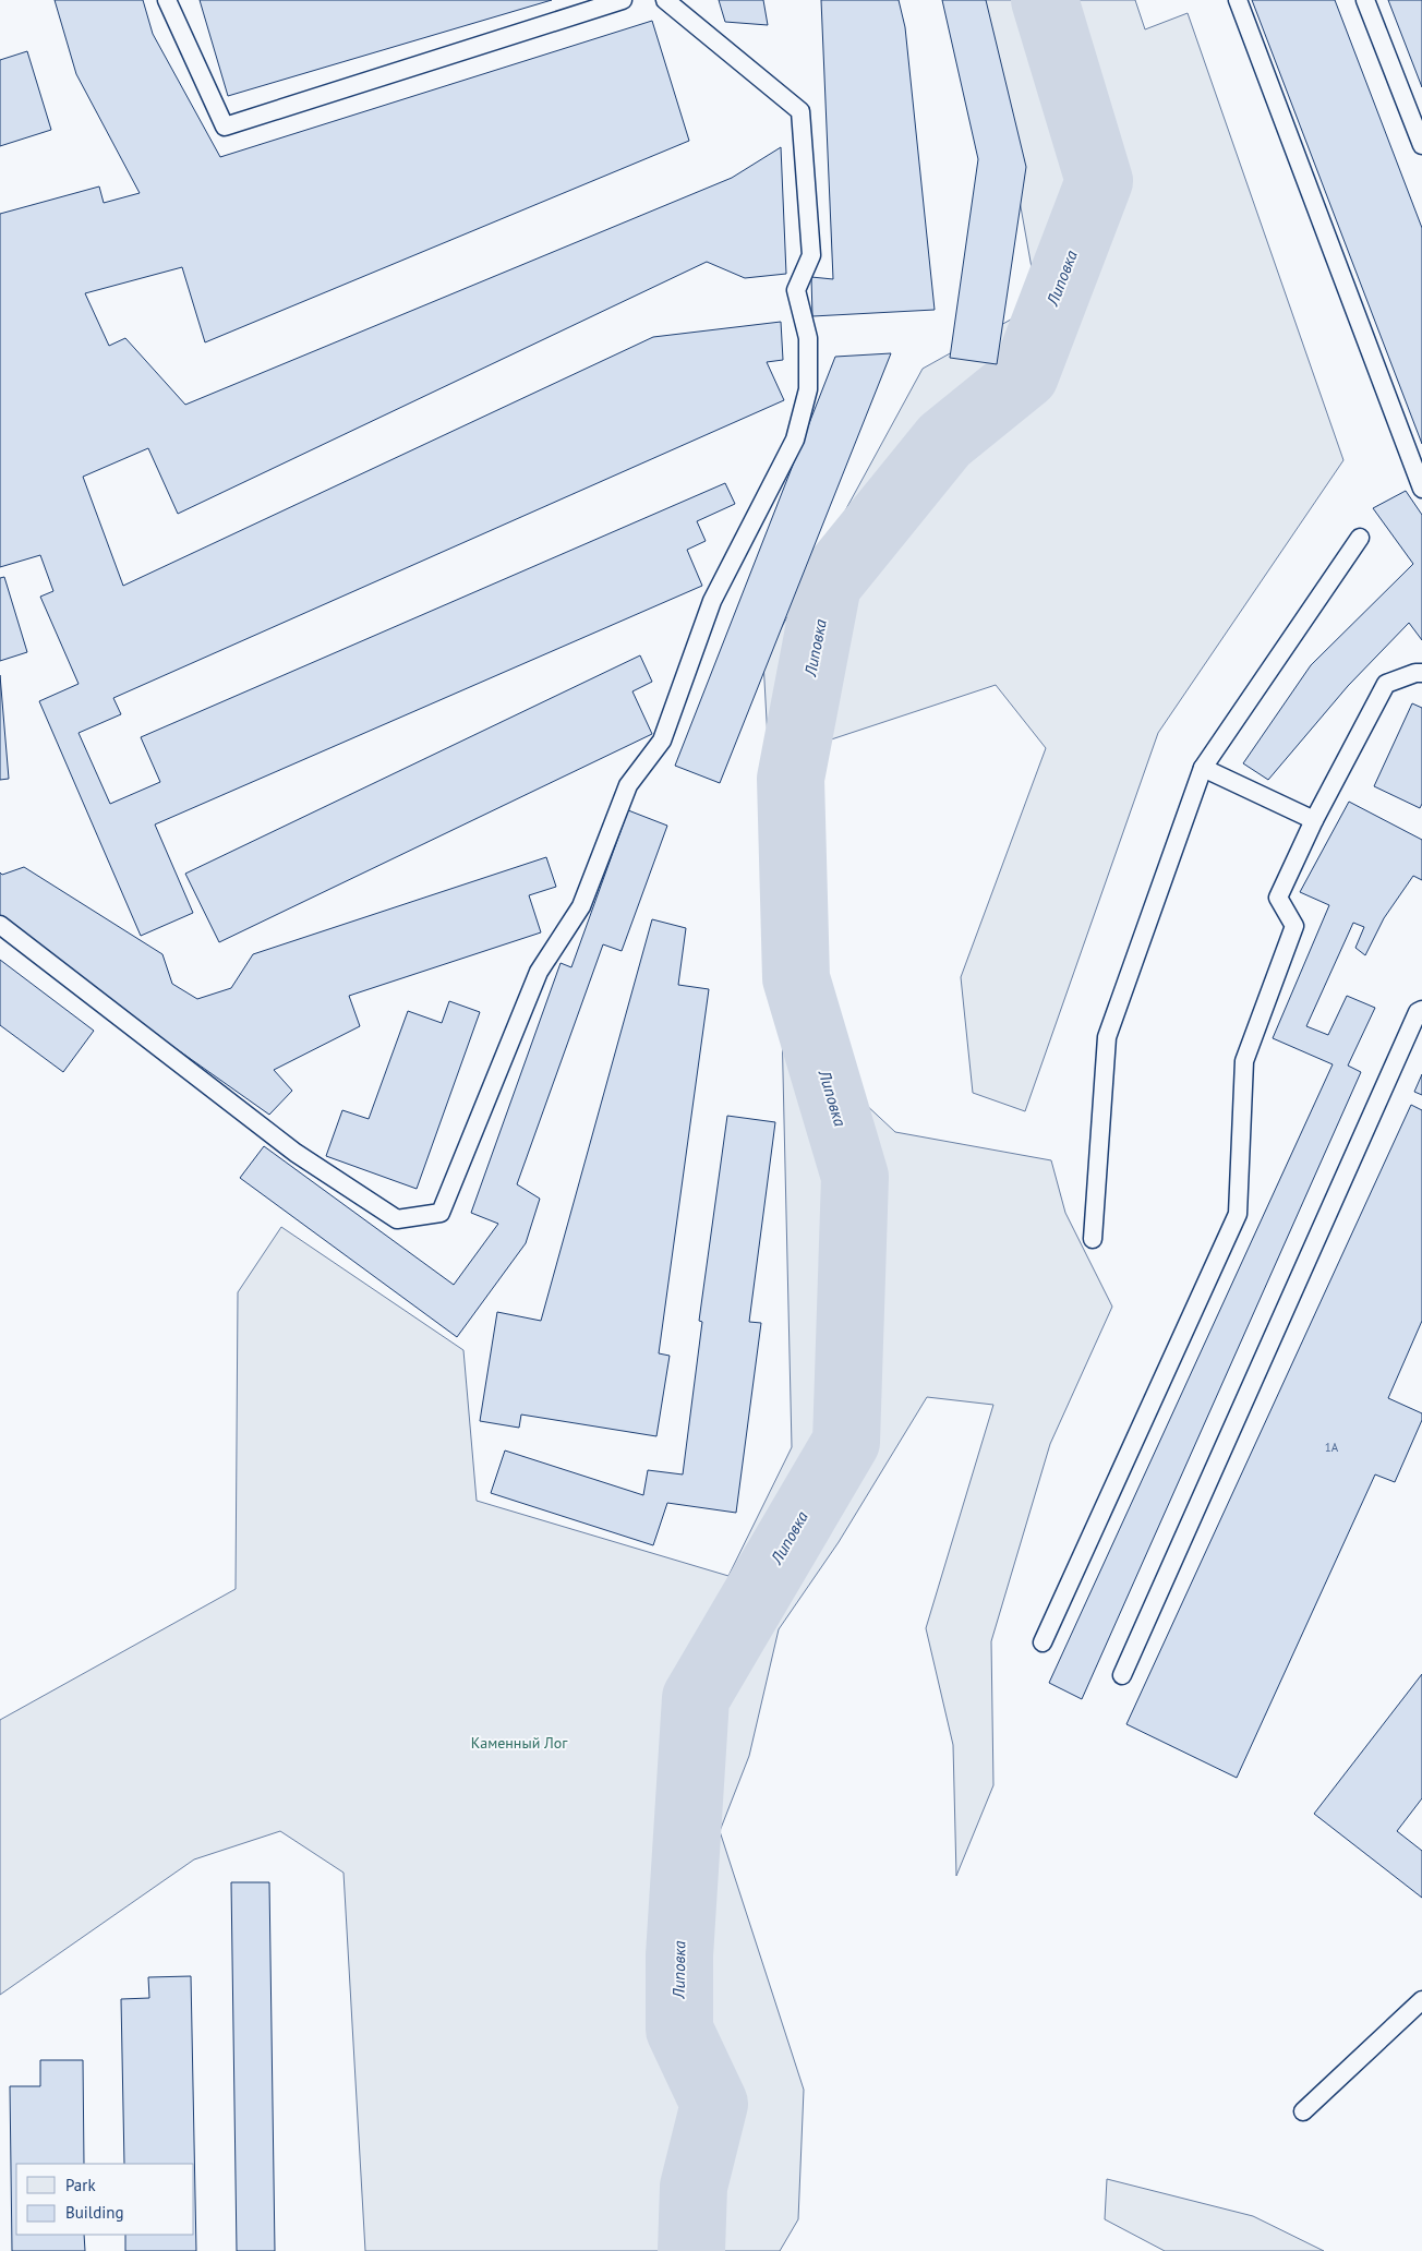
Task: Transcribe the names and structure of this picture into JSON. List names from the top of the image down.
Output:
{
  "water": ["Липовка"],
  "parks": ["Каменный Лог"],
  "house_numbers": ["1А"],
  "legend": ["Park", "Building"]
}
